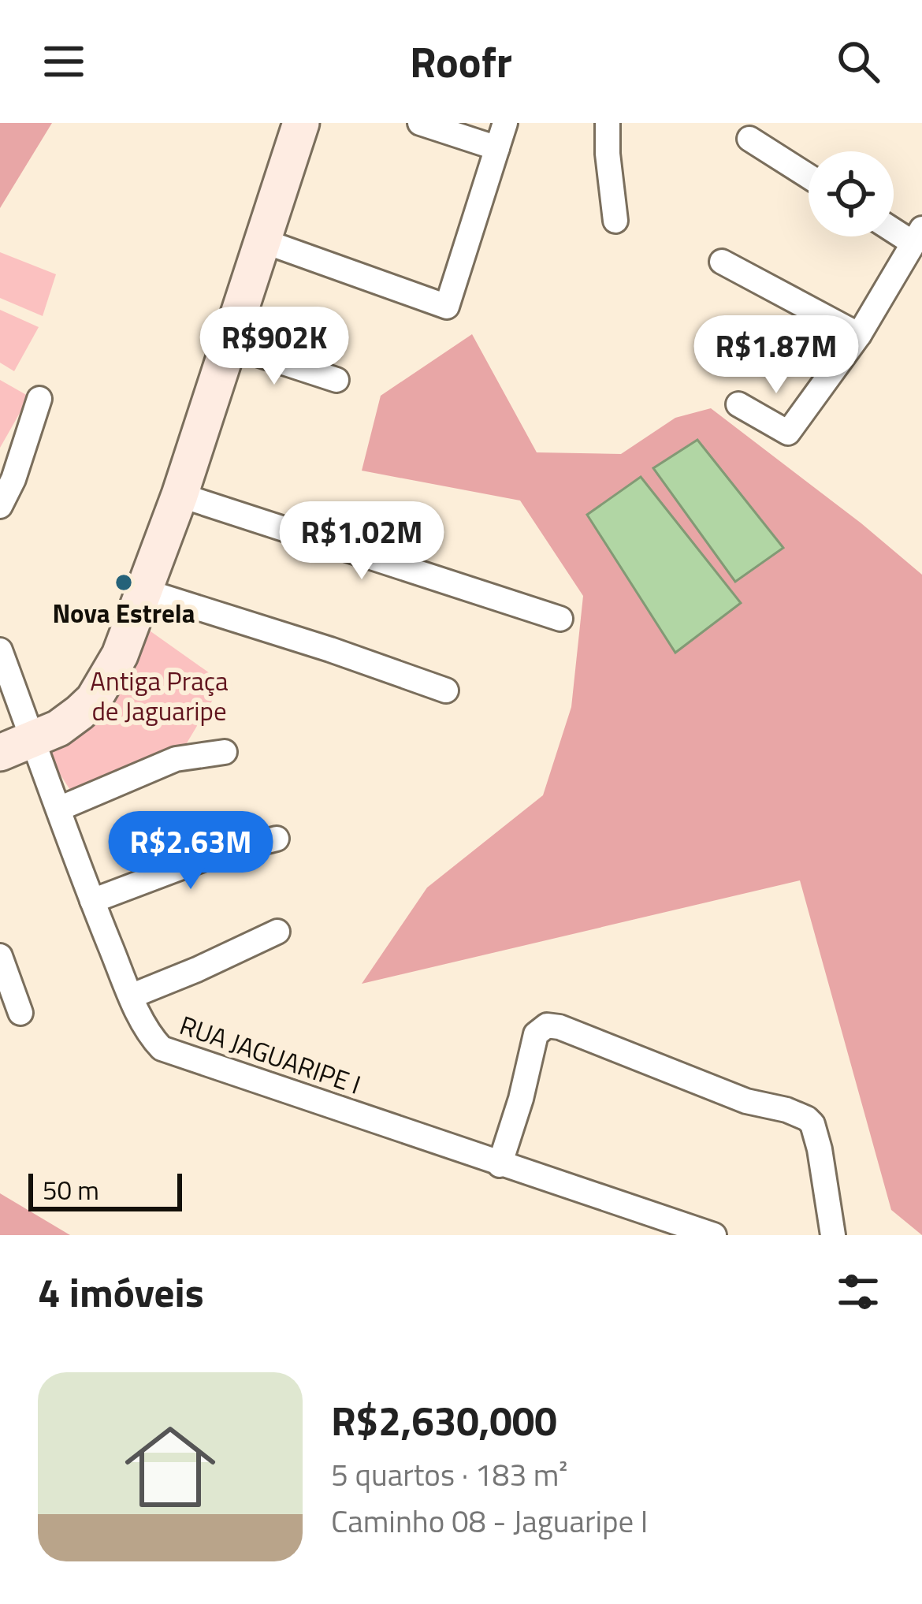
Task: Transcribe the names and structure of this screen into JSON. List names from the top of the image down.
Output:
{
  "streets": {
    "street": ["RUA JAGUARIPE I"]
  },
  "parks": ["Antiga Praça de Jaguaripe"],
  "places": ["Nova Estrela"],
  "scale_bar": "50 m",
  "page": {
    "header": "Roofr",
    "price": [
      "R$902K",
      "R$1.87M",
      "R$1.02M",
      "R$2.63M"
    ],
    "scale": "50 m",
    "heading": "4 imóveis",
    "list": [
      {
        "name": "R$2,630,000",
        "note": "5 quartos · 183 m² · Caminho 08 - Jaguaripe I"
      }
    ]
  }
}
